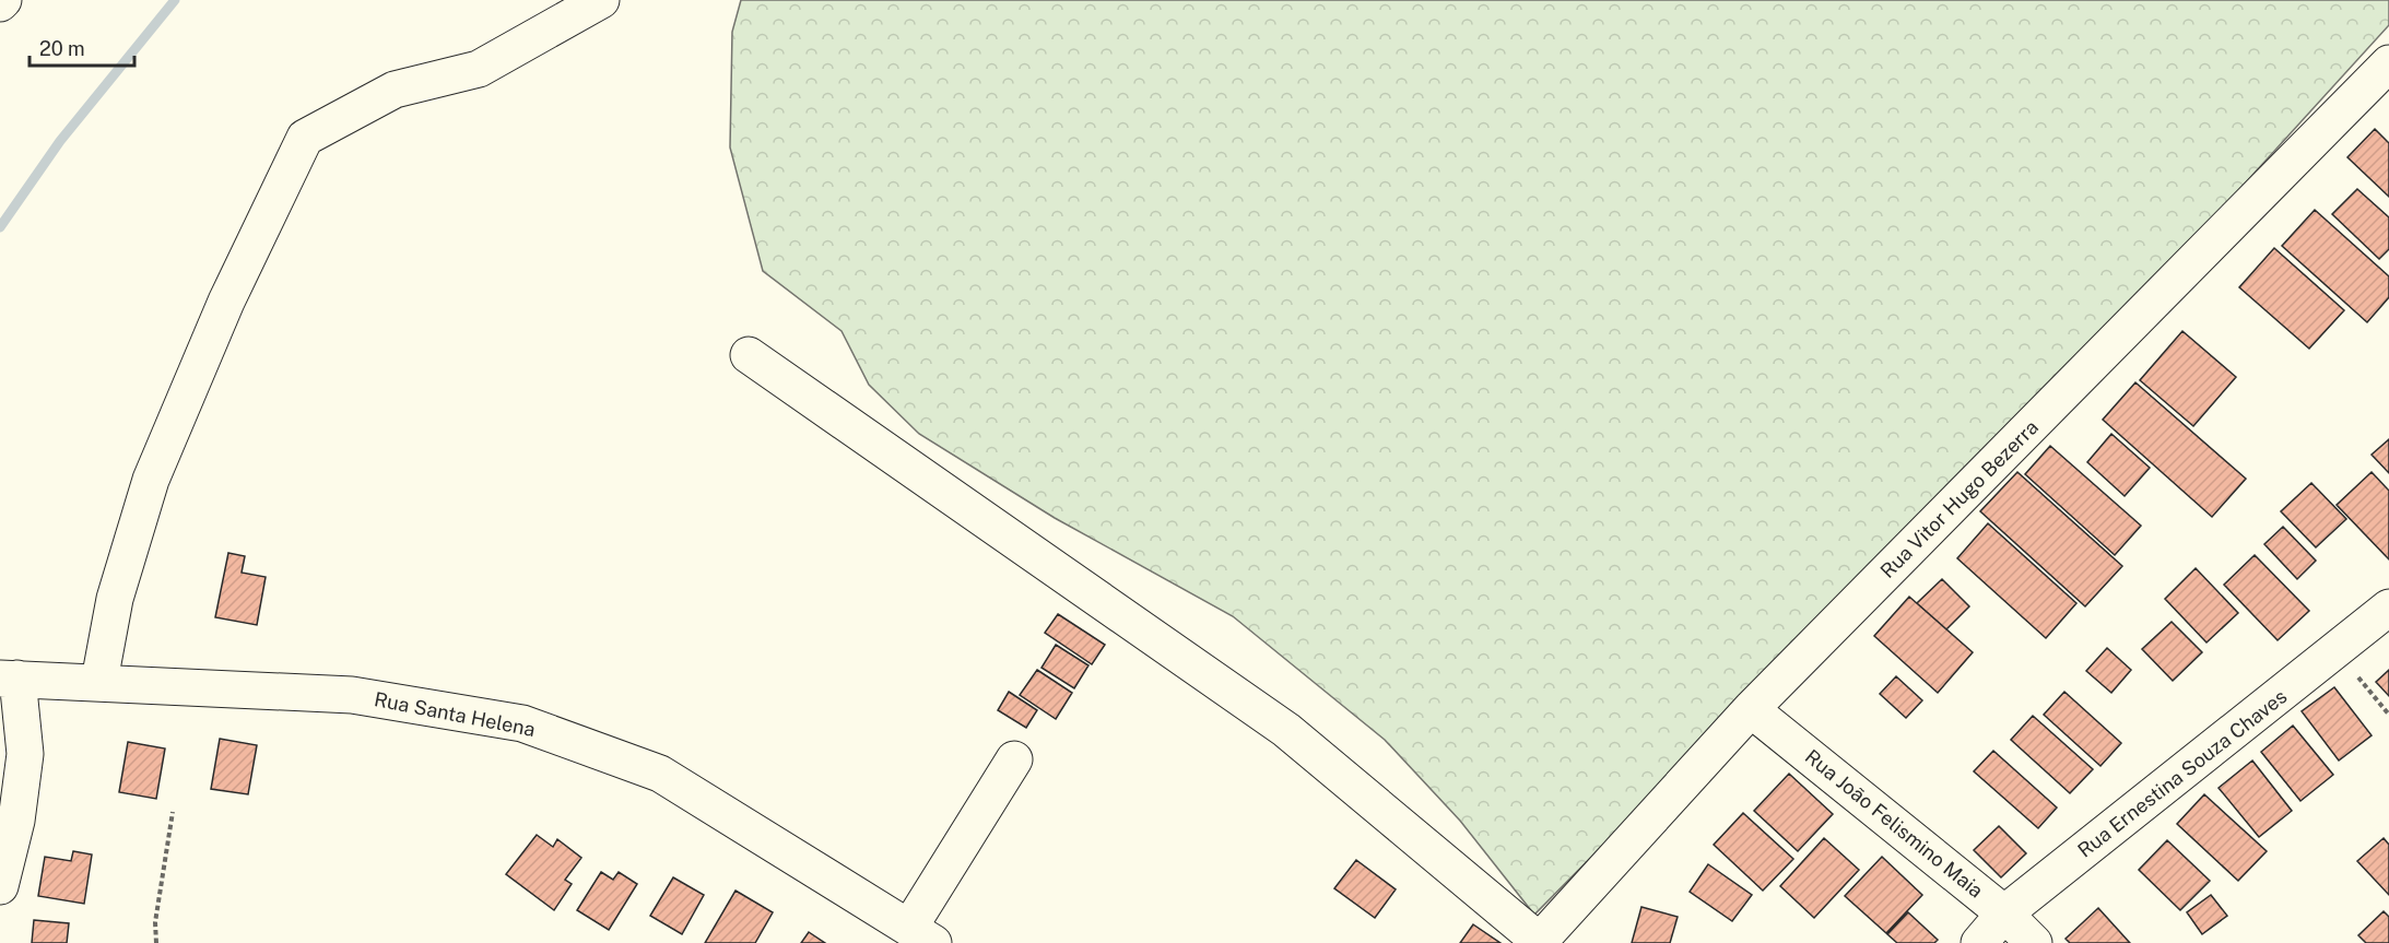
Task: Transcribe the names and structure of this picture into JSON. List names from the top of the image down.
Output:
{
  "streets": {
    "street": [
      "Rua Vitor Hugo Bezerra",
      "Rua Santa Helena",
      "Rua Ernestina Souza Chaves",
      "Rua João Felismino Maia"
    ]
  },
  "crossings": [
    ["Rua Vitor Hugo Bezerra", "Rua João Felismino Maia"],
    ["Rua Ernestina Souza Chaves", "Rua João Felismino Maia"]
  ],
  "scale_bar": "20 m"
}
